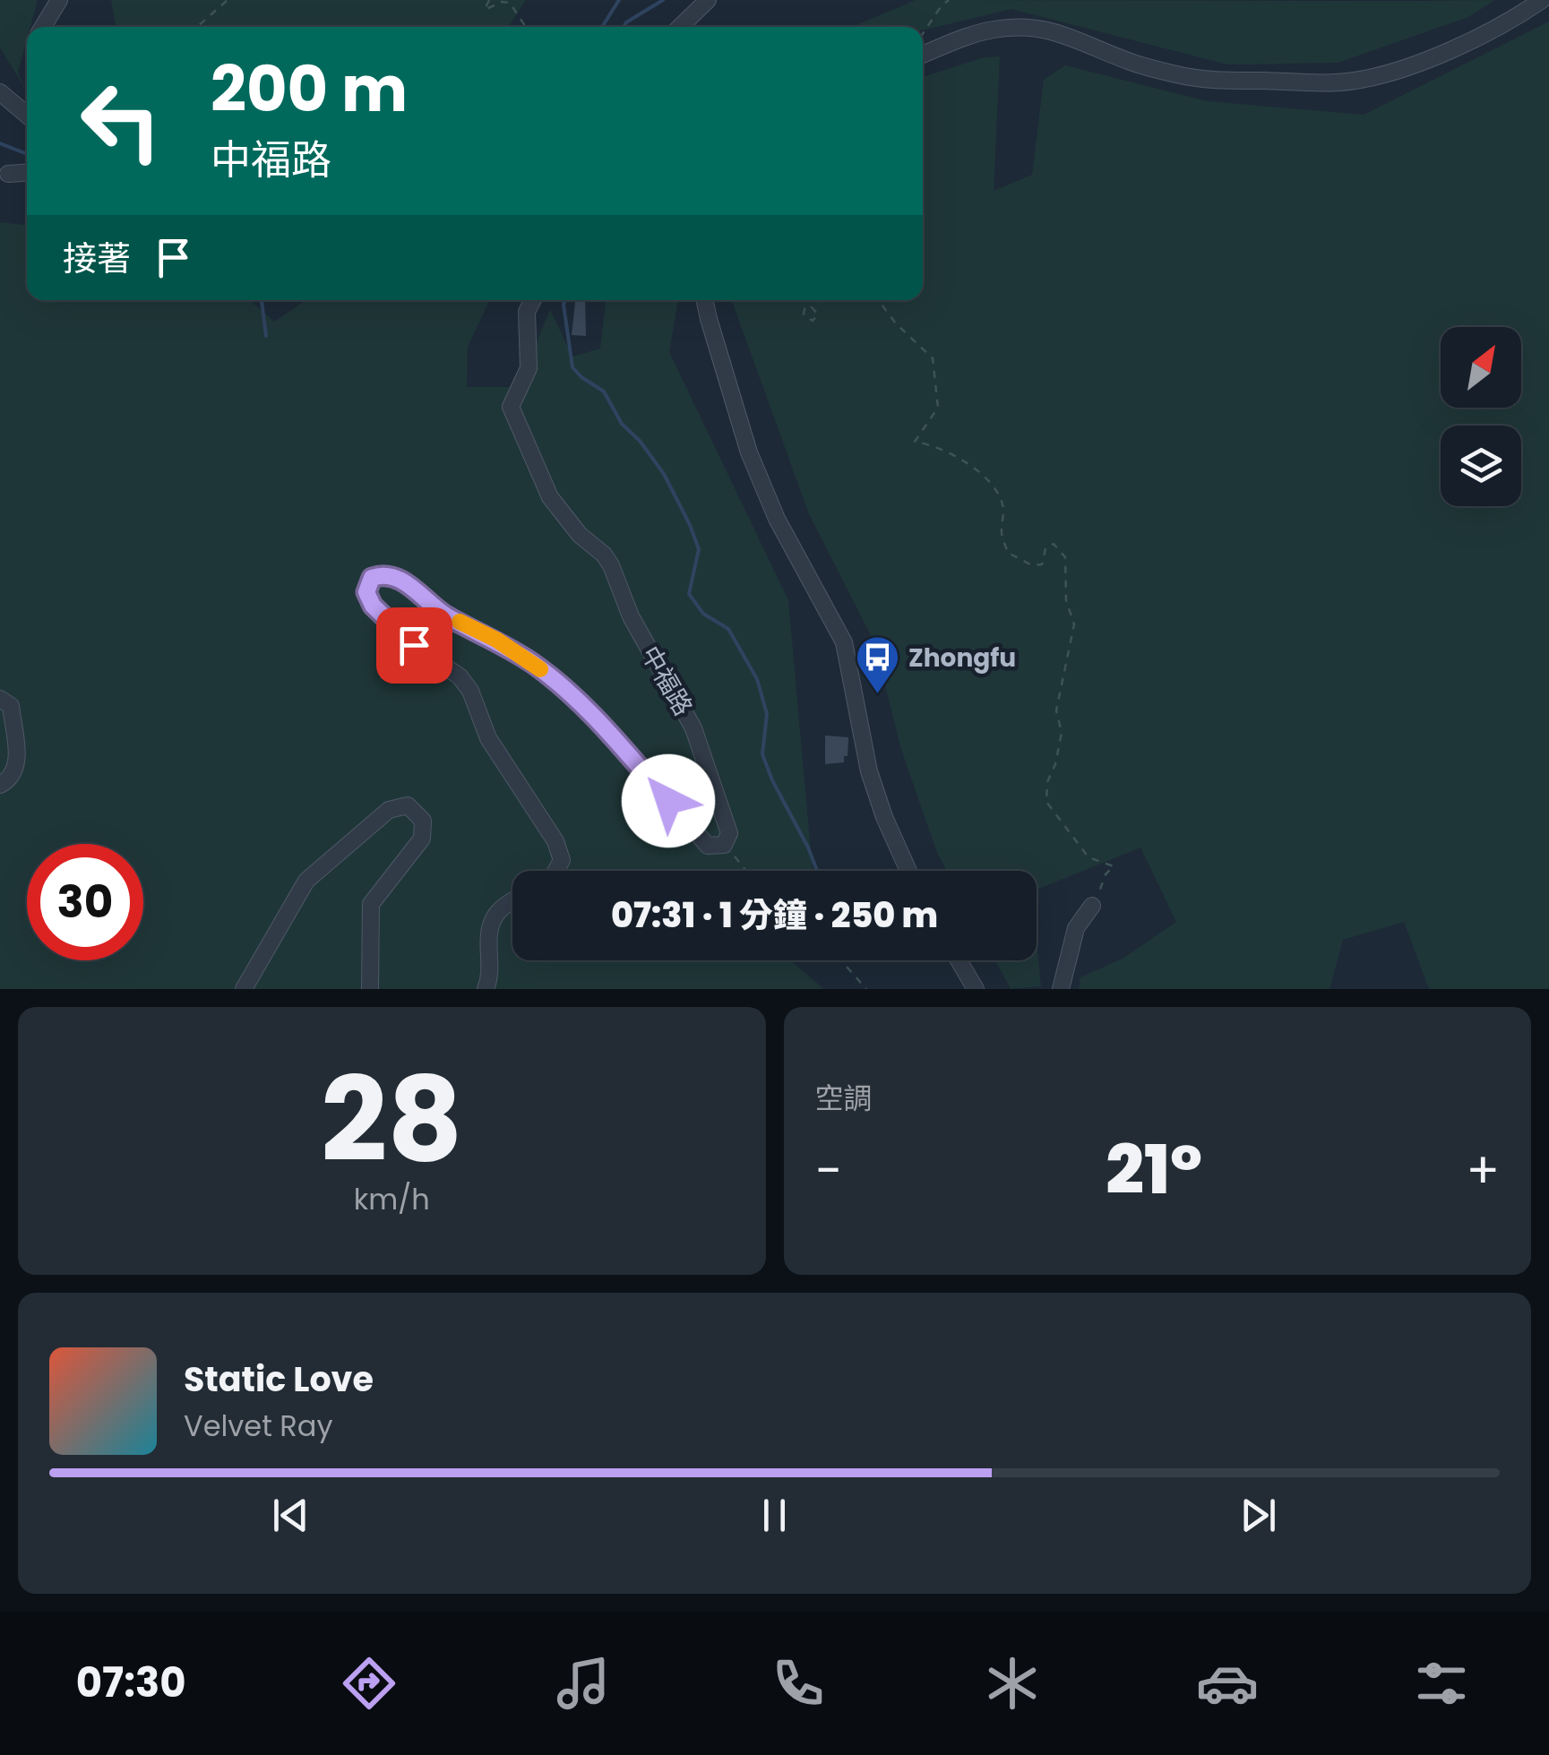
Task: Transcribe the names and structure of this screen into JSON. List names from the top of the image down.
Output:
{
  "streets": {
    "street": ["中福路"]
  },
  "places": {
    "bus stop": ["Zhongfu"]
  },
  "north": "top right",
  "page": {
    "turn": ["200 m", "中福路"],
    "then": "接著",
    "limit": "30",
    "trip": "07:31 · 1 分鐘 · 250 m",
    "tile": [
      ["28", "km/h"],
      "空調"
    ],
    "heat": ["−", "21°", "+"],
    "song": ["Static Love", "Velvet Ray"],
    "tabs": "07:30"
  }
}
